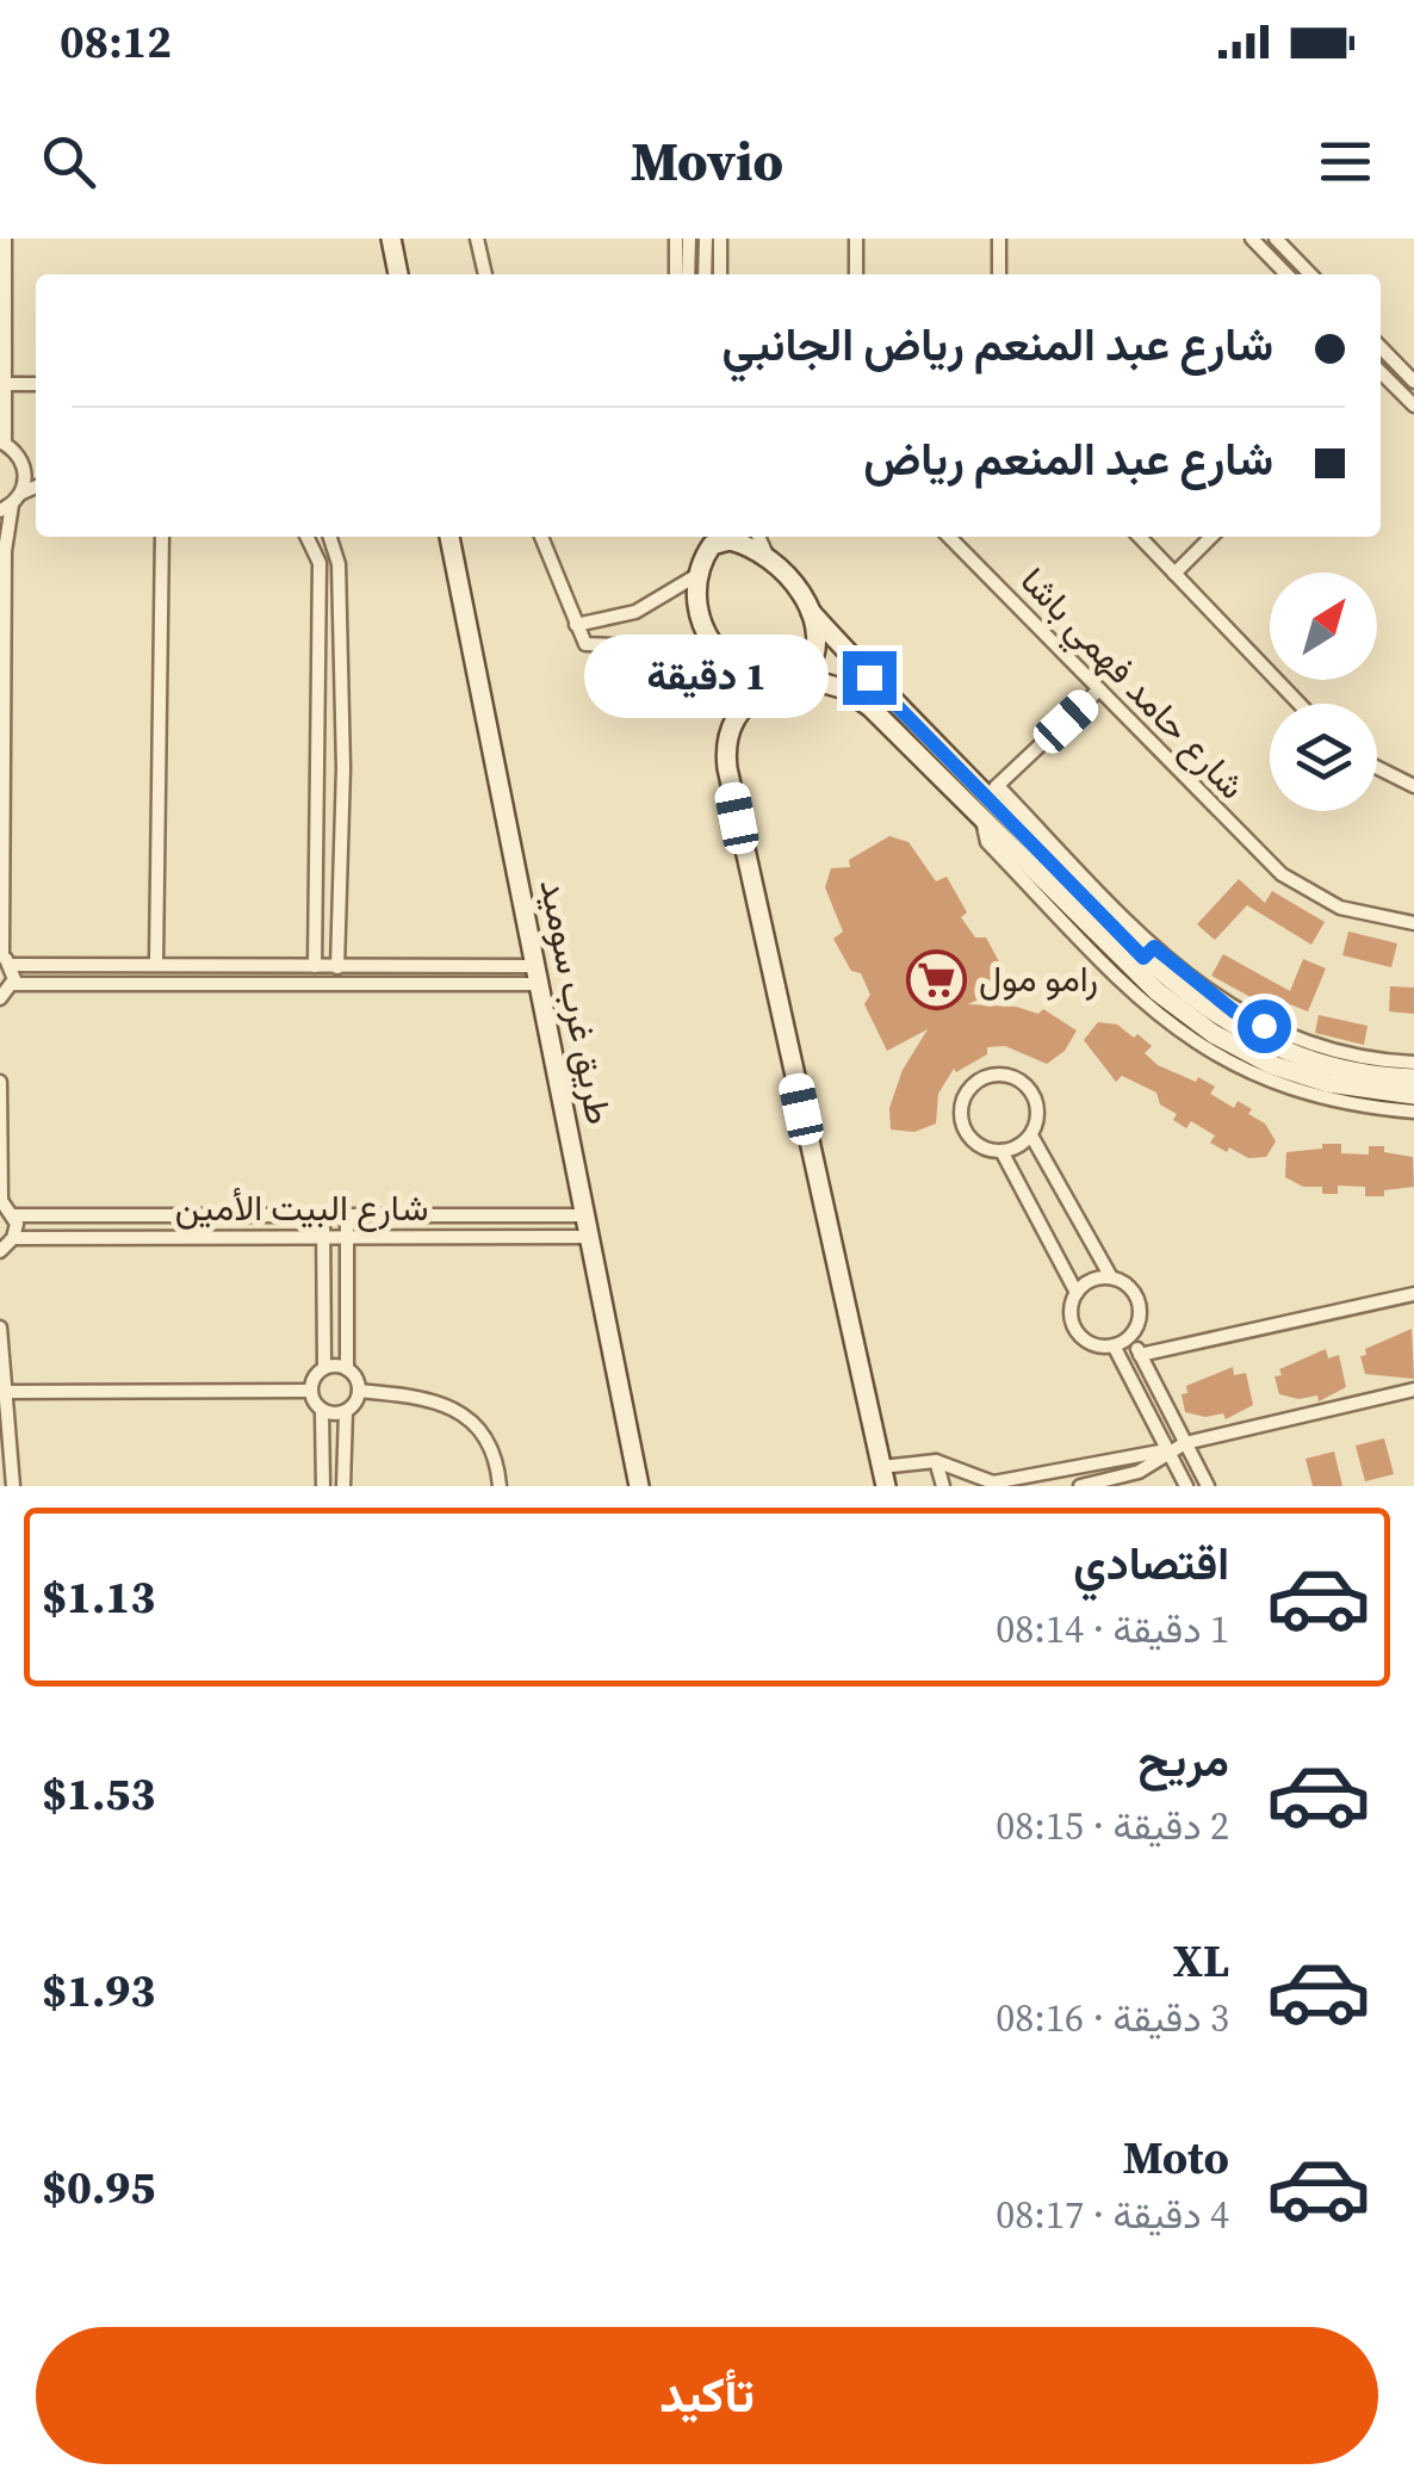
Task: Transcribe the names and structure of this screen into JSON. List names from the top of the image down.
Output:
{
  "streets": {
    "street": ["شارع حامد فهمي باشا", "طريق غرب سوميد", "شارع البيت الأمين"]
  },
  "crossings": [
    ["طريق غرب سوميد", "شارع البيت الأمين"]
  ],
  "places": {
    "supermarket": ["رامو مول"]
  },
  "north": "top right",
  "page": {
    "status": "08:12",
    "header": "Movio",
    "banner": ["شارع عبد المنعم رياض الجانبي", "شارع عبد المنعم رياض"],
    "bubble": "1 دقيقة",
    "list": [
      {
        "name": "اقتصادي",
        "note": "1 دقيقة · 08:14",
        "value": "$1.13"
      },
      {
        "name": "مريح",
        "note": "2 دقيقة · 08:15",
        "value": "$1.53"
      },
      {
        "name": "XL",
        "note": "3 دقيقة · 08:16",
        "value": "$1.93"
      },
      {
        "name": "Moto",
        "note": "4 دقيقة · 08:17",
        "value": "$0.95"
      }
    ],
    "buttons": "تأكيد"
  }
}
